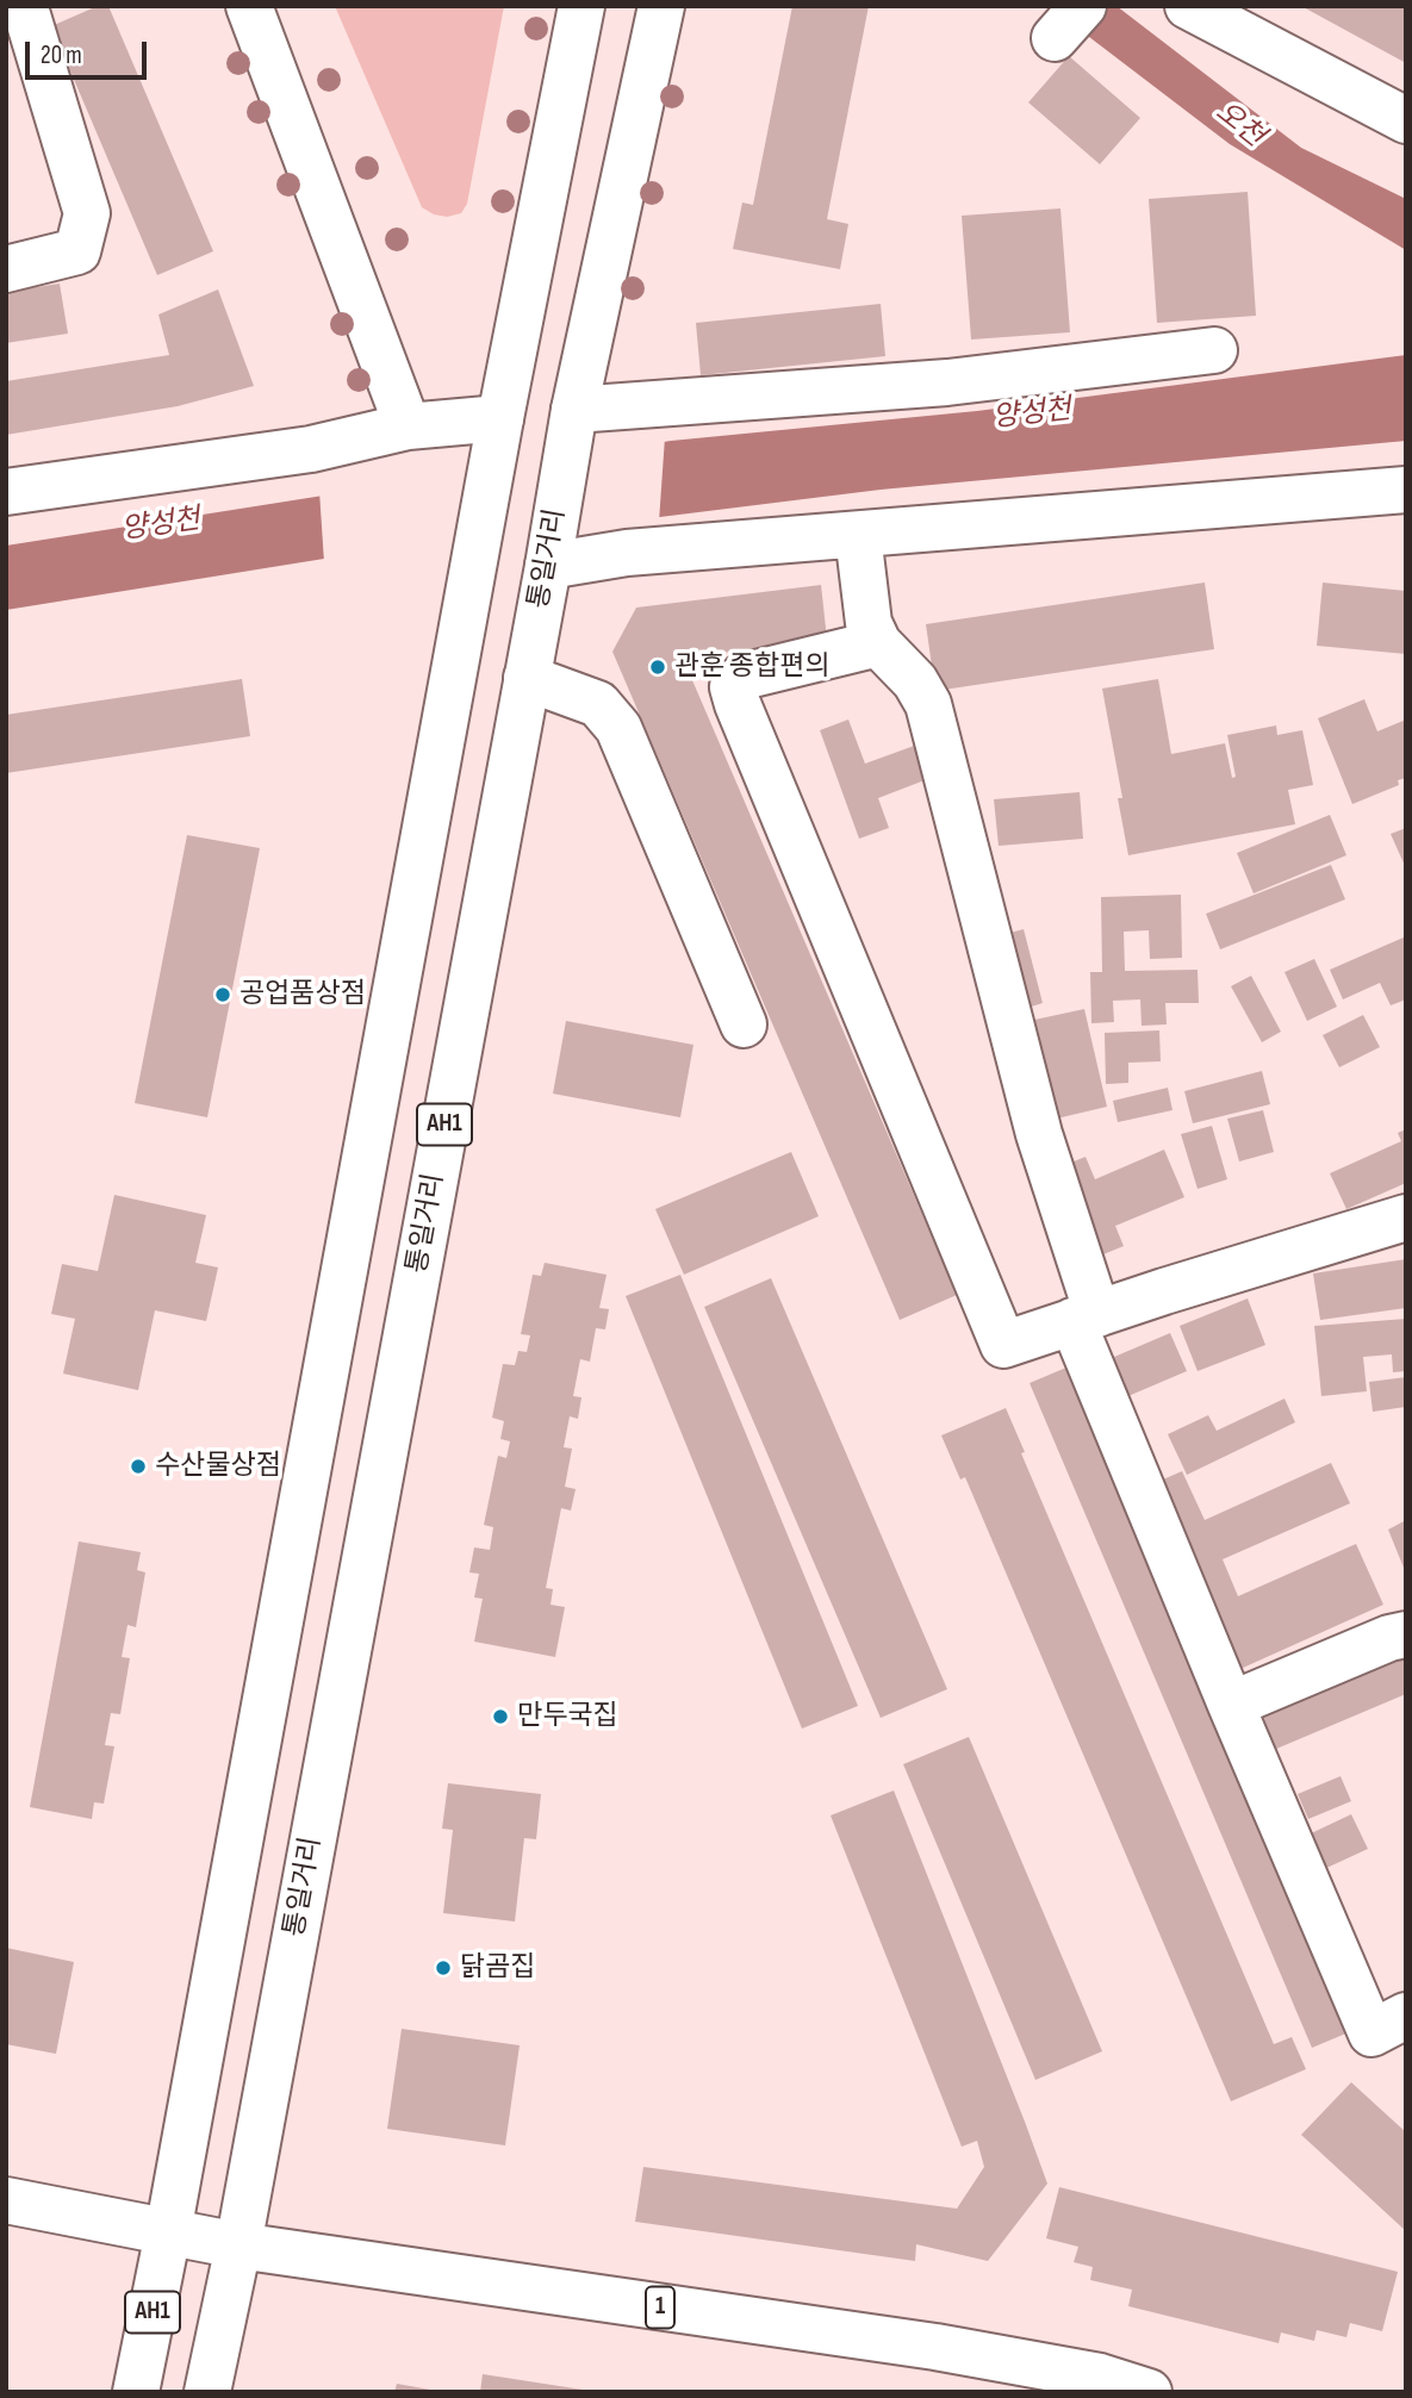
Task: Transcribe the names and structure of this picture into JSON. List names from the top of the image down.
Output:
{
  "streets": {
    "main road": ["통일거리", "AH1", "1"]
  },
  "crossings": [
    ["통일거리", "1"],
    ["AH1", "1"]
  ],
  "water": ["오천", "양성천"],
  "places": [
    "관훈 종합편의",
    "공업품상점",
    "수산물상점",
    "만두국집",
    "닭곰집"
  ],
  "scale_bar": "20 m"
}
